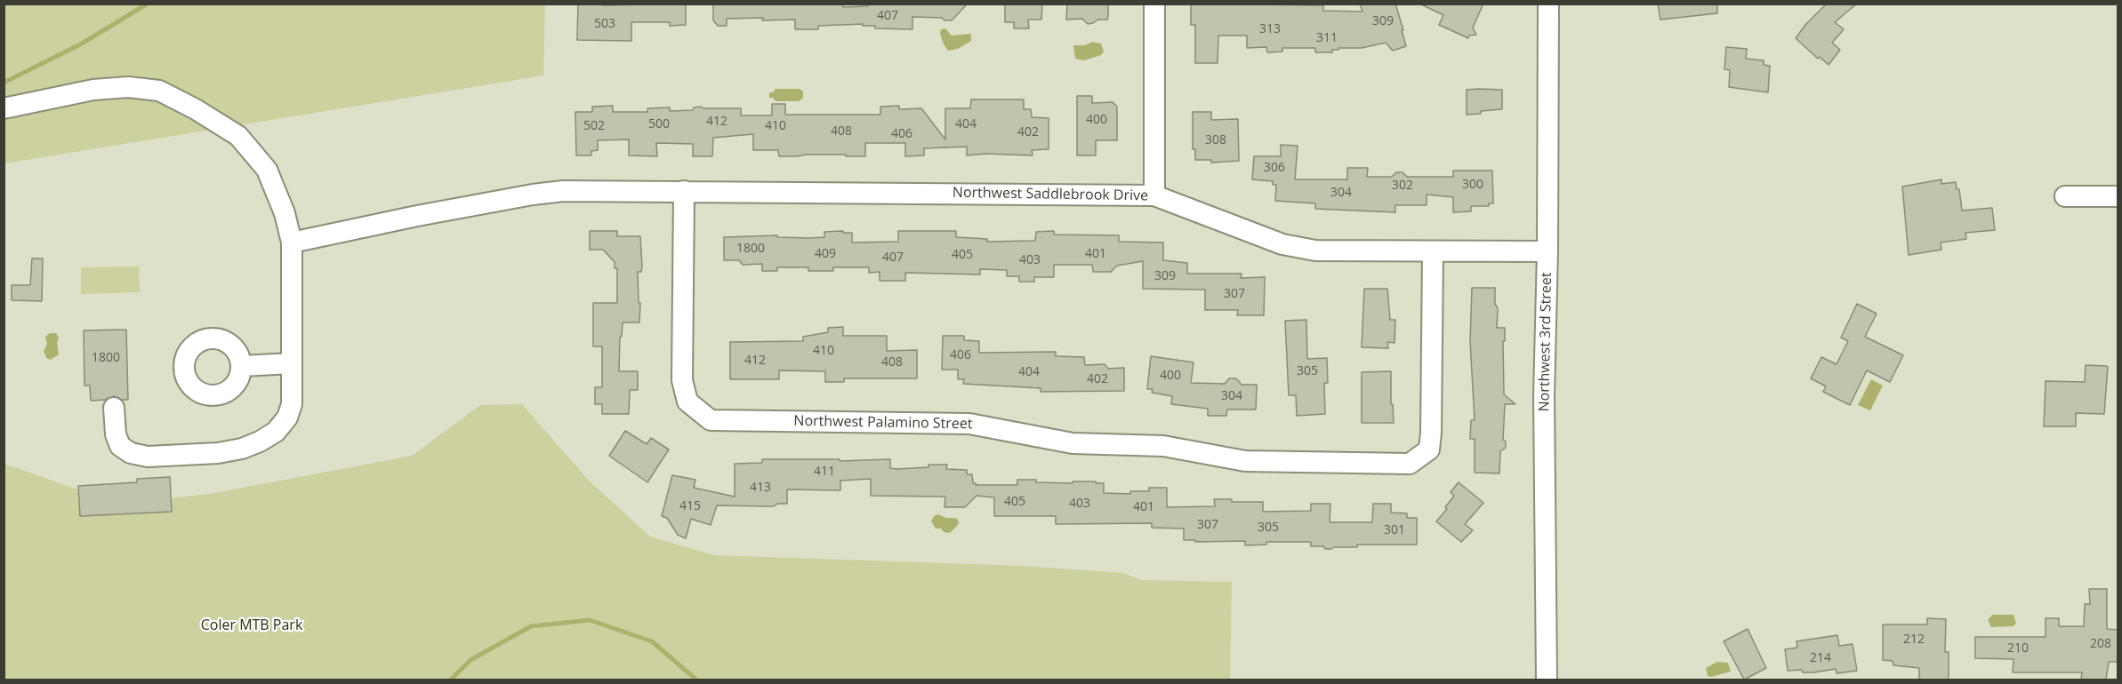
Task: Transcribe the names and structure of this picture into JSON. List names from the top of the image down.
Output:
{
  "streets": {
    "street": ["Northwest Saddlebrook Drive", "Northwest 3rd Street", "Northwest Palamino Street"]
  },
  "crossings": [
    ["Northwest Saddlebrook Drive", "Northwest 3rd Street"],
    ["Northwest Saddlebrook Drive", "Northwest Palamino Street"]
  ],
  "parks": ["Coler MTB Park"],
  "house_numbers": [
    "407",
    "309",
    "503",
    "313",
    "311",
    "400",
    "412",
    "500",
    "404",
    "502",
    "410",
    "408",
    "402",
    "406",
    "308",
    "306",
    "300",
    "302",
    "304",
    "1800",
    "409",
    "401",
    "405",
    "407",
    "403",
    "309",
    "307",
    "410",
    "406",
    "1800",
    "412",
    "408",
    "305",
    "404",
    "400",
    "402",
    "304",
    "411",
    "413",
    "405",
    "403",
    "415",
    "401",
    "307",
    "305",
    "301",
    "212",
    "208",
    "210",
    "214"
  ]
}
